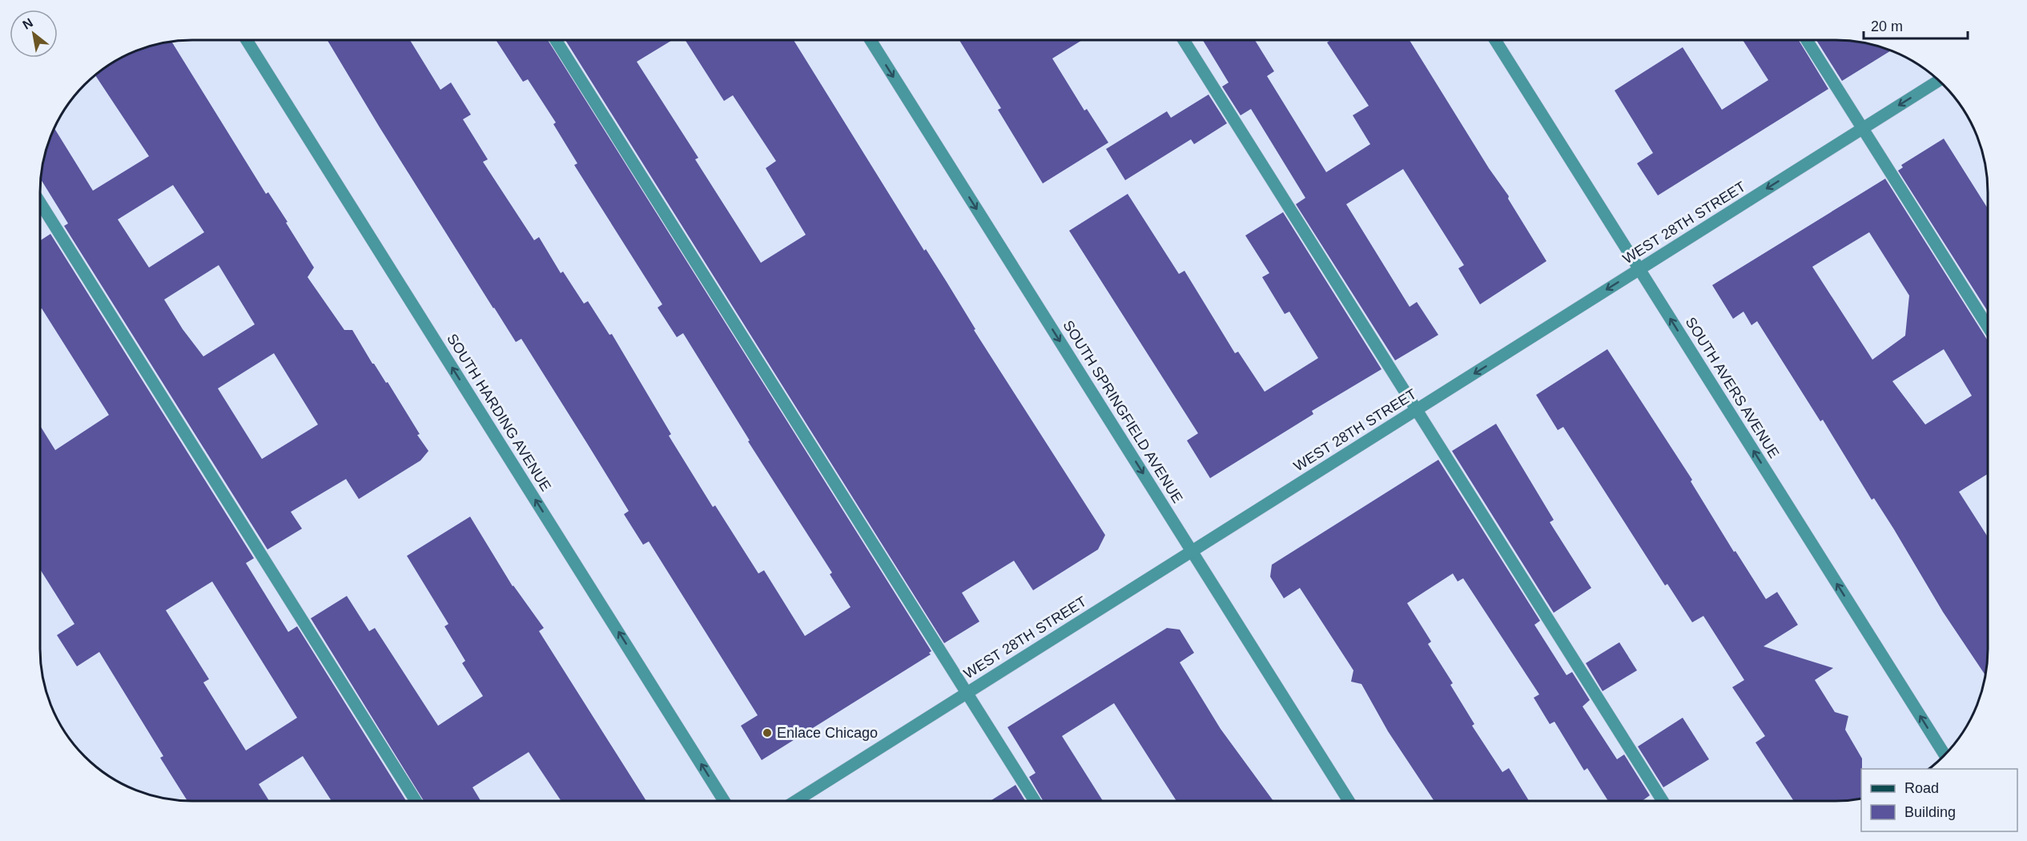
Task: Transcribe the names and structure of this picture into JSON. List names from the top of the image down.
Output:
{
  "streets": {
    "street": [
      "WEST 28TH STREET",
      "SOUTH AVERS AVENUE",
      "SOUTH SPRINGFIELD AVENUE",
      "SOUTH HARDING AVENUE"
    ]
  },
  "crossings": [
    ["WEST 28TH STREET", "SOUTH AVERS AVENUE"],
    ["WEST 28TH STREET", "SOUTH SPRINGFIELD AVENUE"]
  ],
  "one_way": [
    "WEST 28TH STREET",
    "SOUTH AVERS AVENUE",
    "SOUTH SPRINGFIELD AVENUE",
    "SOUTH HARDING AVENUE"
  ],
  "places": ["Enlace Chicago"],
  "legend": ["Road", "Building"],
  "scale_bar": "20 m",
  "north": "top left"
}
